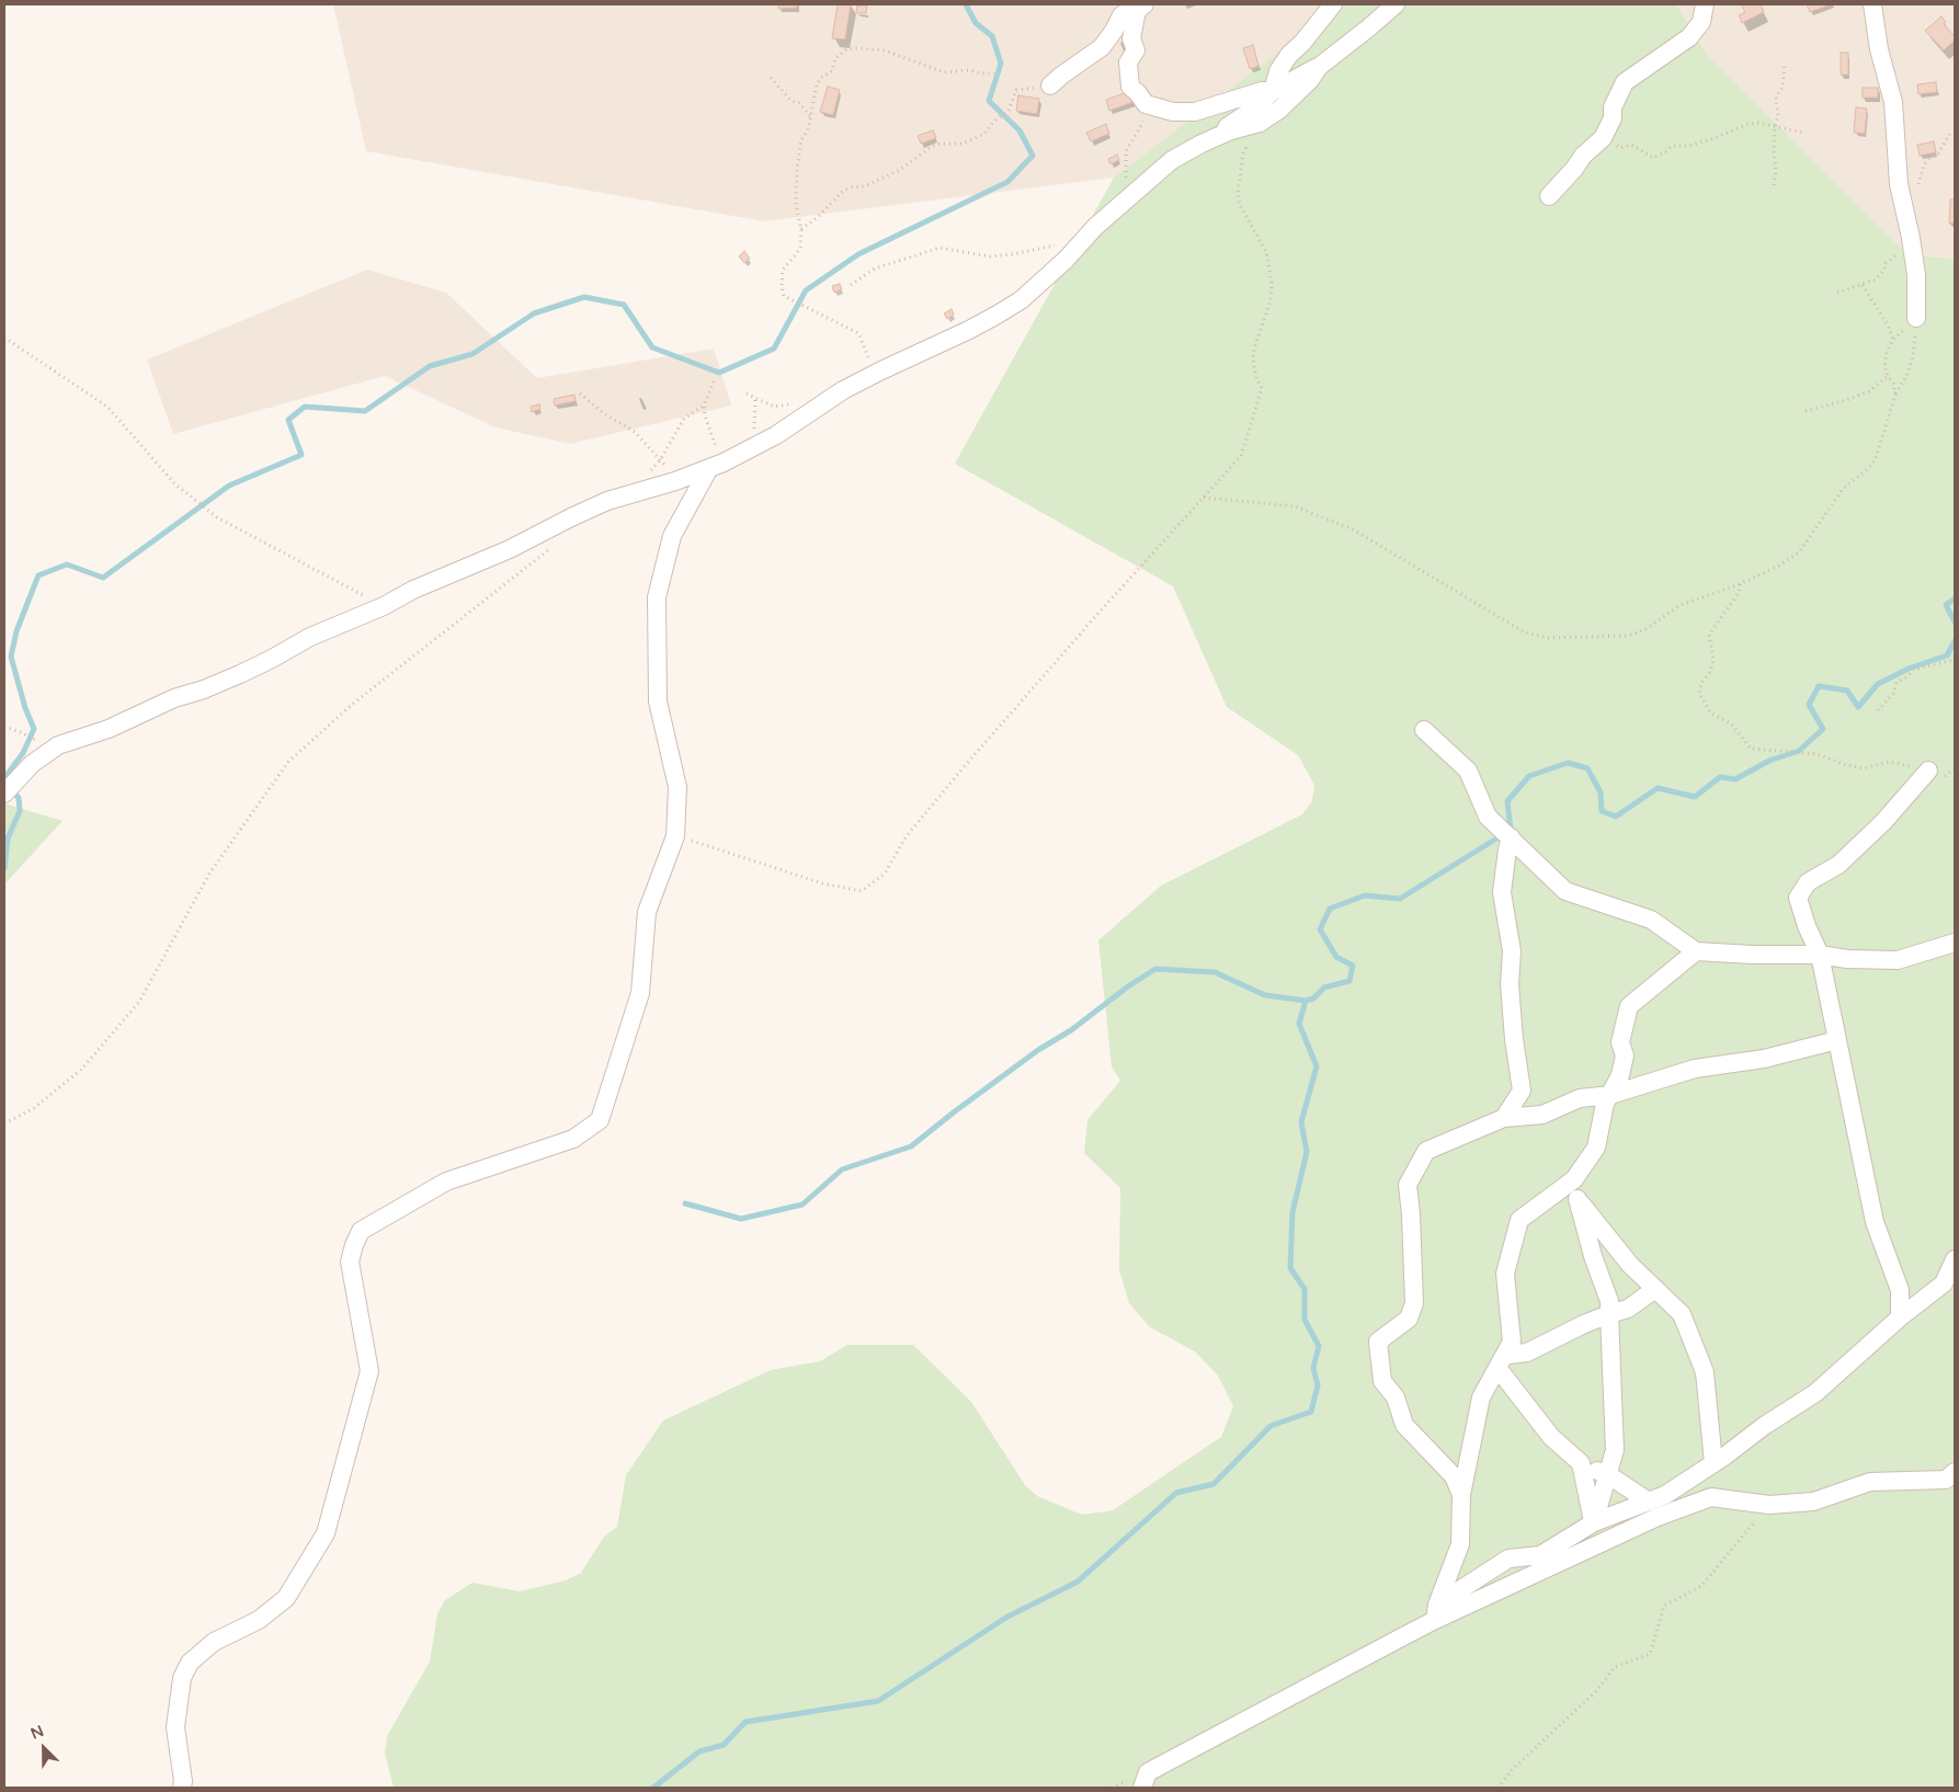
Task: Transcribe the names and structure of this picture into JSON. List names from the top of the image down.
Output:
{
  "north": "top left"
}
